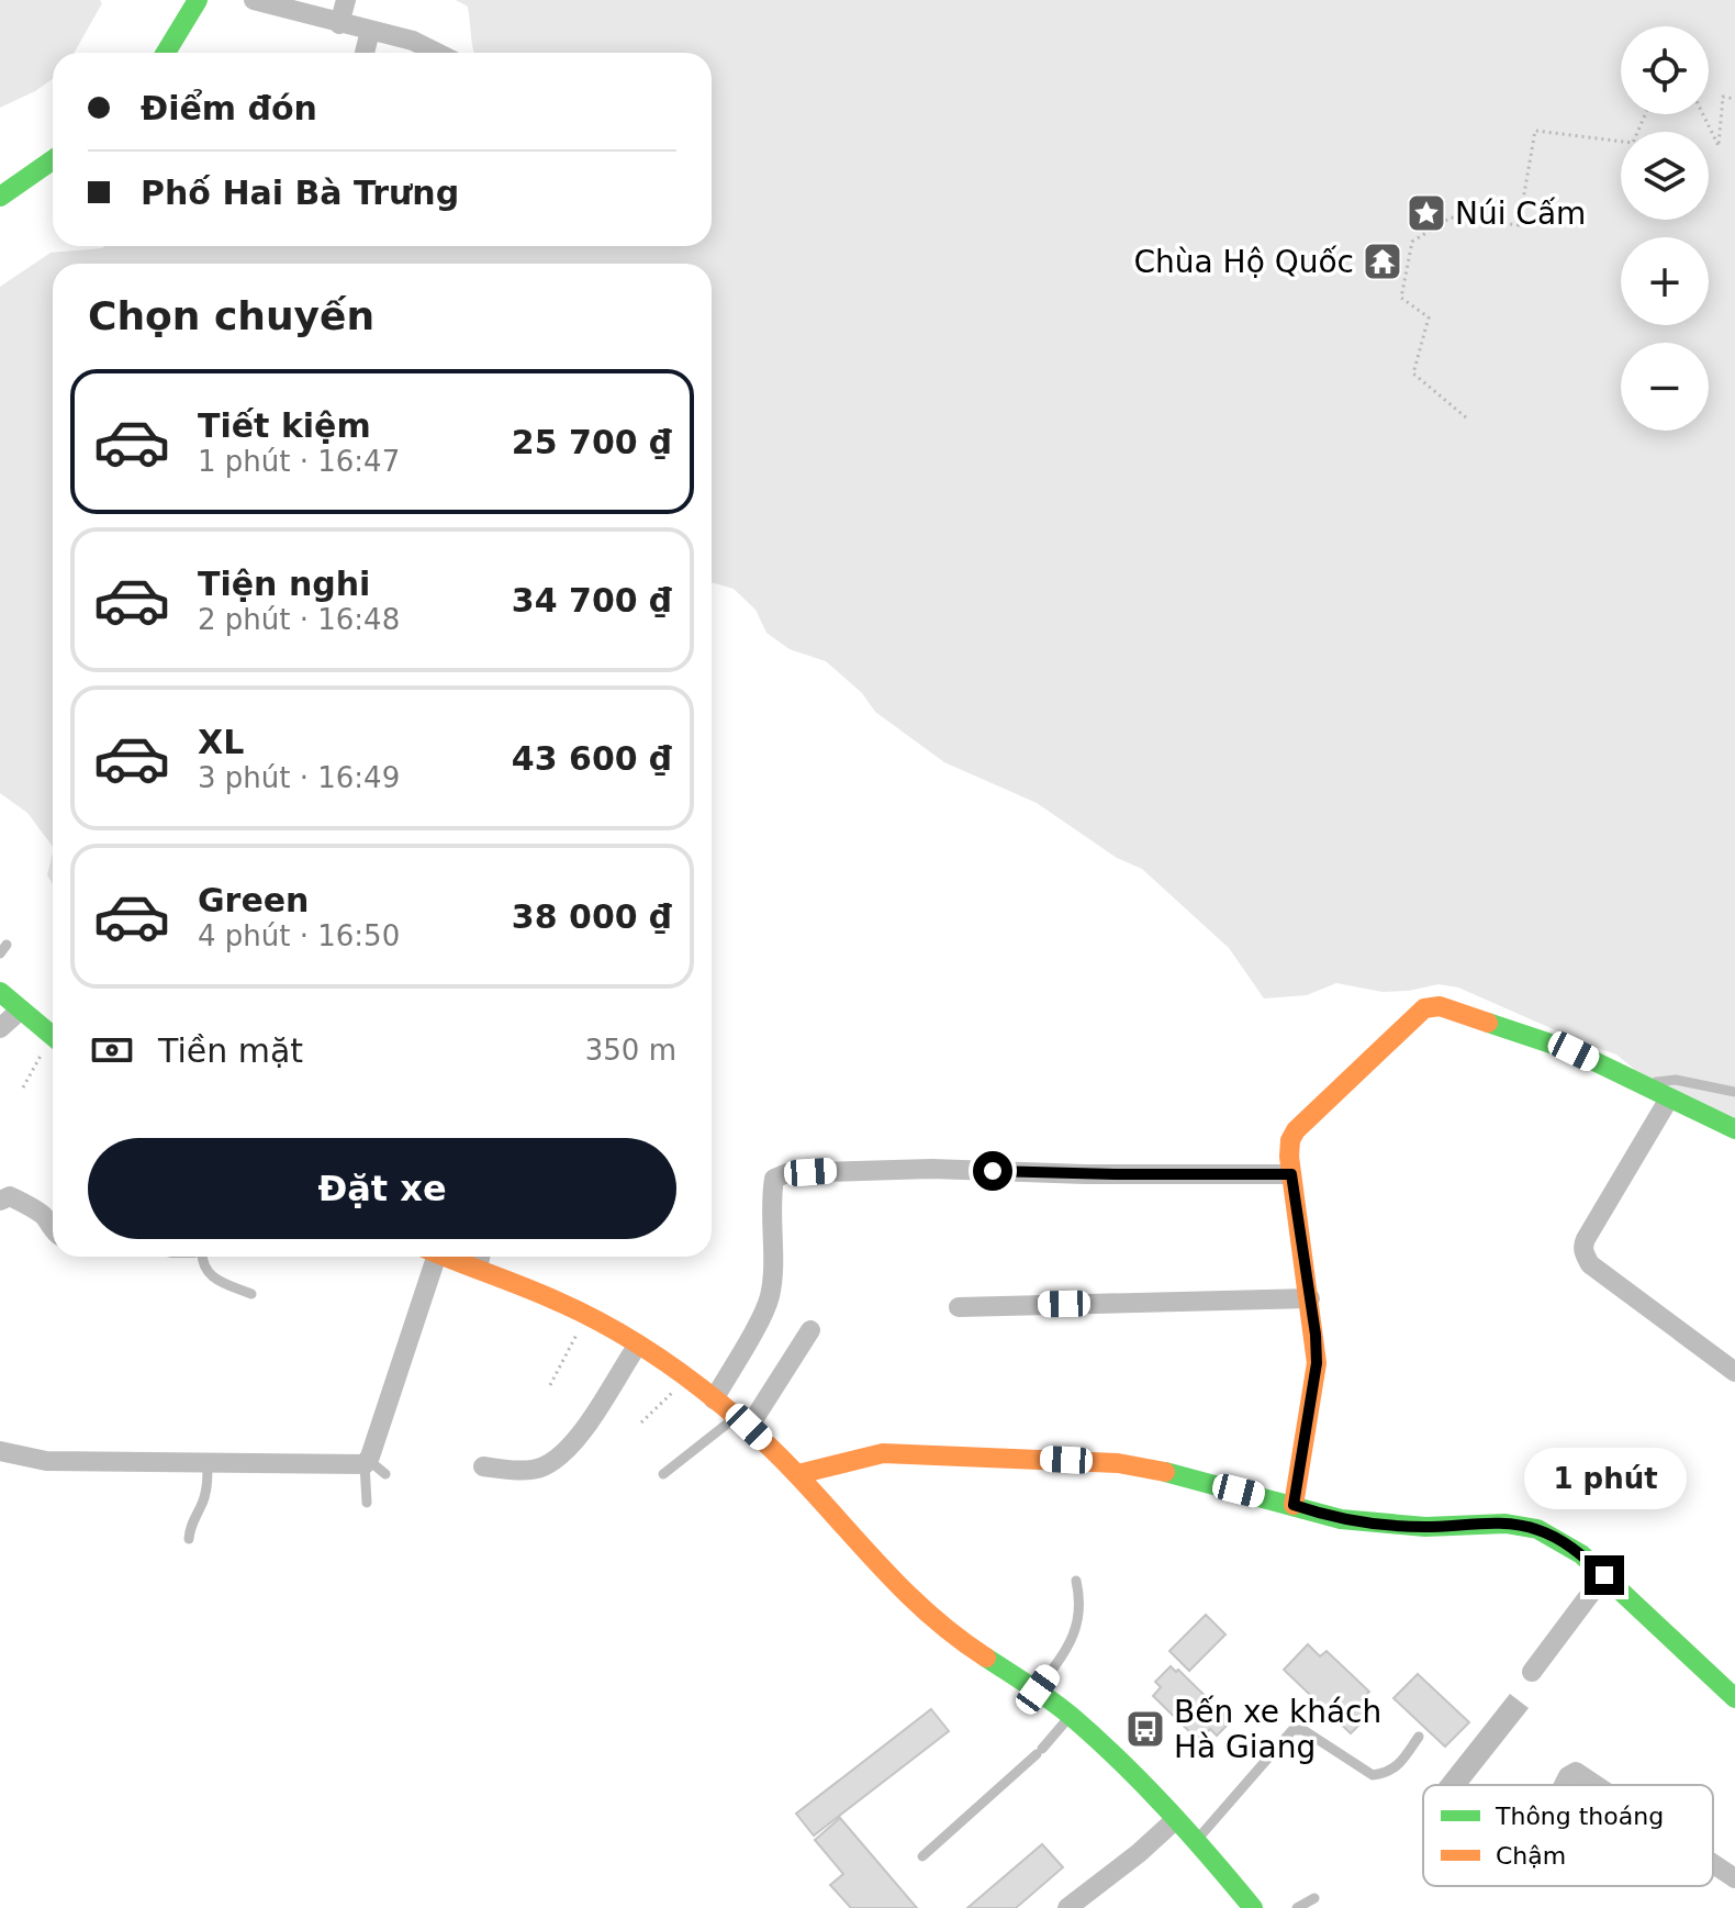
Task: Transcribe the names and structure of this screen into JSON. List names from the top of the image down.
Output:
{
  "places": {
    "place": ["Núi Cấm"],
    "temple": ["Chùa Hộ Quốc"],
    "bus stop": ["Bến xe khách Hà Giang"]
  },
  "legend": ["Thông thoáng", "Chậm"],
  "page": {
    "map_buttons": ["+", "−"],
    "banner": ["Điểm đón", "Phố Hai Bà Trưng"],
    "heading": "Chọn chuyến",
    "list": [
      {
        "name": "Tiết kiệm",
        "note": "1 phút · 16:47",
        "value": "25 700 ₫"
      },
      {
        "name": "Tiện nghi",
        "note": "2 phút · 16:48",
        "value": "34 700 ₫"
      },
      {
        "name": "XL",
        "note": "3 phút · 16:49",
        "value": "43 600 ₫"
      },
      {
        "name": "Green",
        "note": "4 phút · 16:50",
        "value": "38 000 ₫"
      }
    ],
    "pay": ["Tiền mặt", "350 m"],
    "buttons": "Đặt xe",
    "bubble": "1 phút"
  }
}
